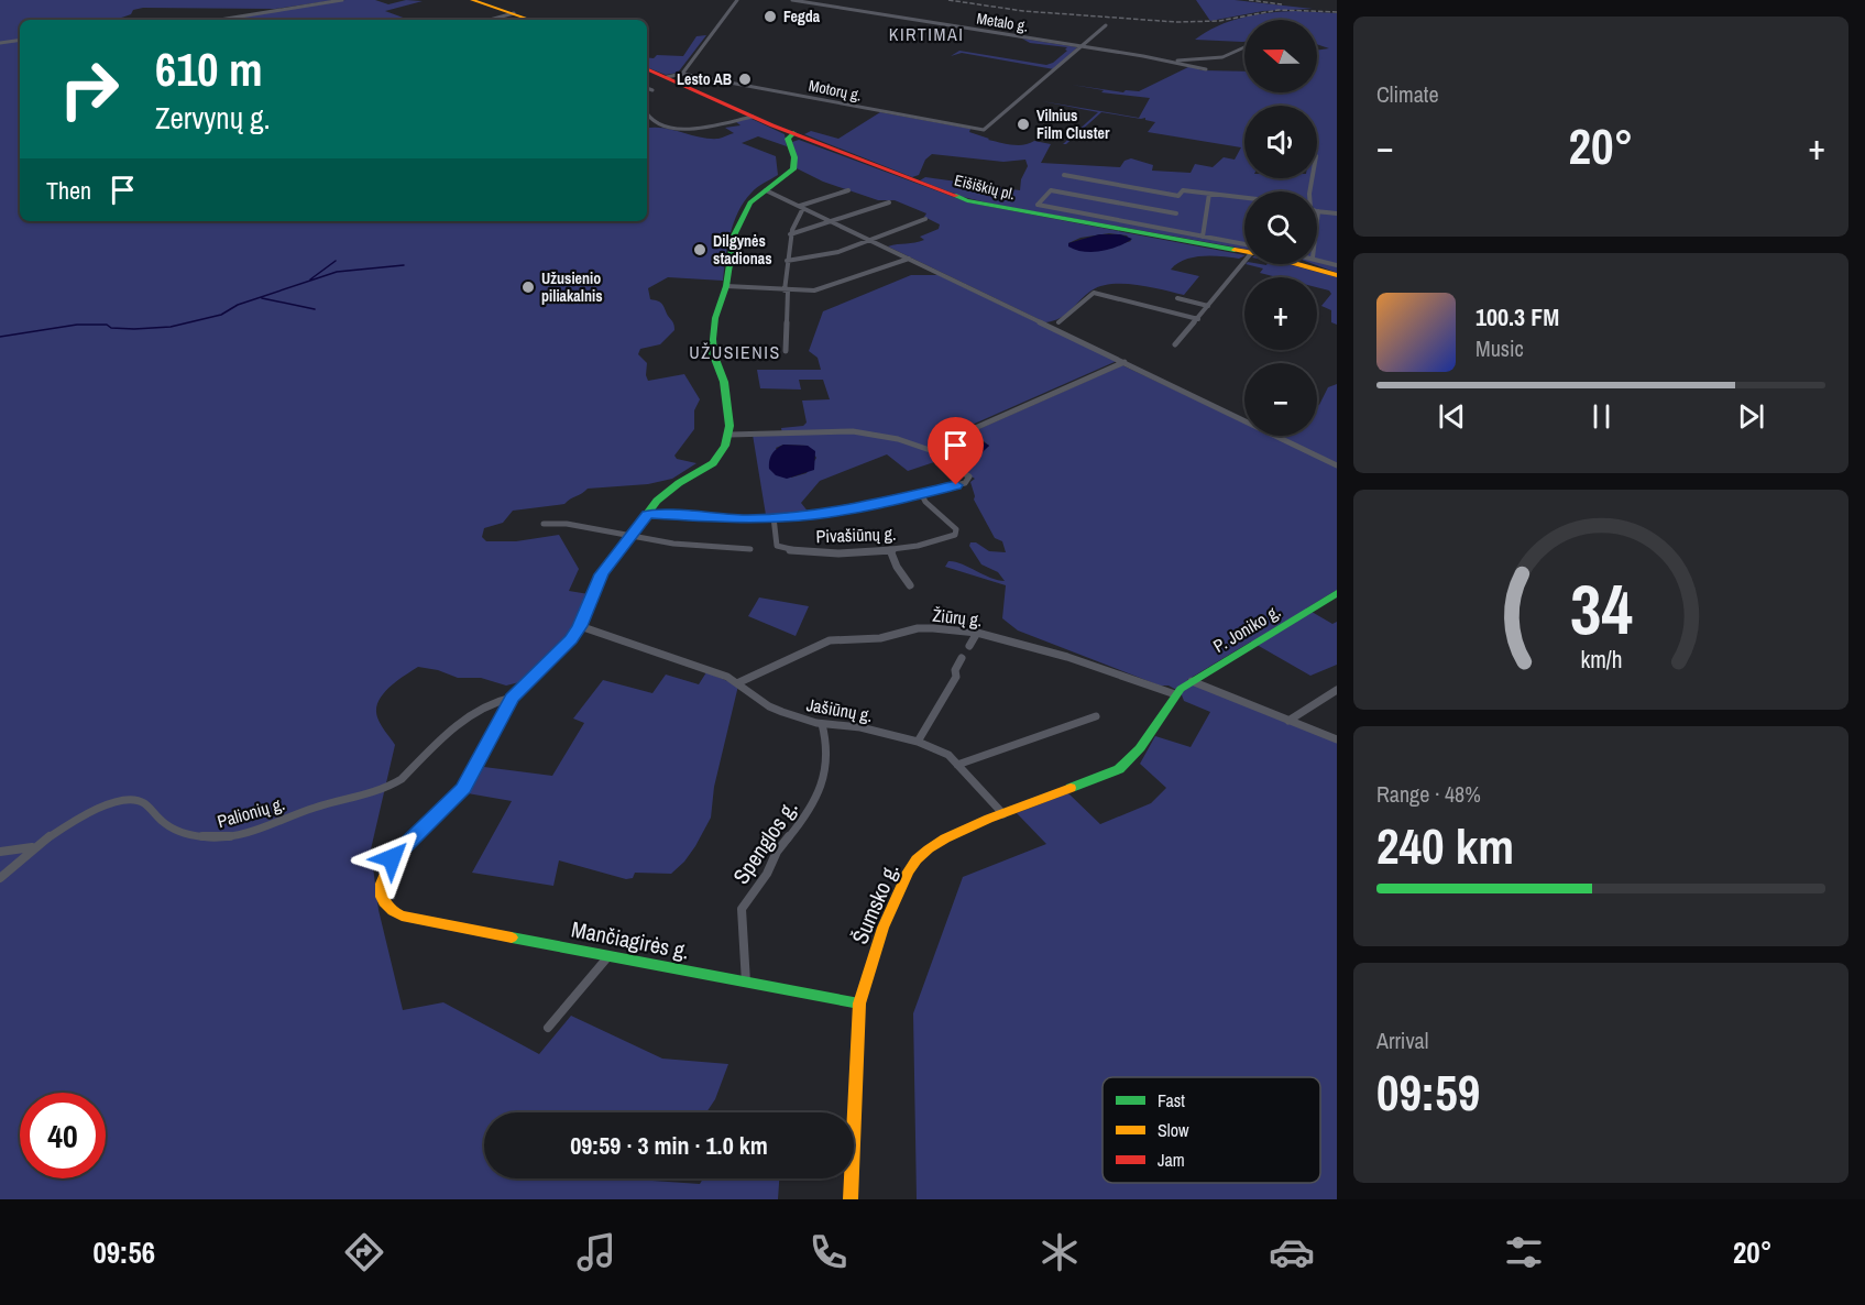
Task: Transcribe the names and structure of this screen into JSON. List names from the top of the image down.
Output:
{
  "streets": {
    "street": [
      "Metalo g.",
      "Motorų g.",
      "Eišiškių pl.",
      "Pivašiūnų g.",
      "Žiūrų g.",
      "P. Joniko g.",
      "Jašiūnų g.",
      "Palionių g.",
      "Spenglos g.",
      "Šumsko g.",
      "Mančiagirės g."
    ]
  },
  "crossings": [
    ["Metalo g.", "Motorų g."],
    ["Žiūrų g.", "P. Joniko g."],
    ["Žiūrų g.", "Jašiūnų g."],
    ["Žiūrų g.", "Šumsko g."],
    ["P. Joniko g.", "Šumsko g."],
    ["Jašiūnų g.", "Spenglos g."],
    ["Jašiūnų g.", "Šumsko g."],
    ["Palionių g.", "Mančiagirės g."],
    ["Spenglos g.", "Mančiagirės g."],
    ["Šumsko g.", "Mančiagirės g."]
  ],
  "districts": ["KIRTIMAI", "UŽUSIENIS"],
  "places": [
    "Fegda",
    "Lesto AB",
    "Vilnius Film Cluster",
    "Dilgynės stadionas",
    "Užusienio piliakalnis"
  ],
  "legend": ["Fast", "Slow", "Jam"],
  "north": "left",
  "page": {
    "tile": [
      "Climate",
      ["Range · 48%", "240 km"],
      ["Arrival", "09:59"]
    ],
    "map_buttons": ["+", "−"],
    "turn": ["610 m", "Zervynų g."],
    "heat": ["−", "20°", "+"],
    "then": "Then",
    "song": ["100.3 FM", "Music"],
    "limit": "40",
    "trip": "09:59 · 3 min · 1.0 km",
    "tabs": ["09:56", "20°"],
    "gauge": ["34", "km/h"]
  }
}
